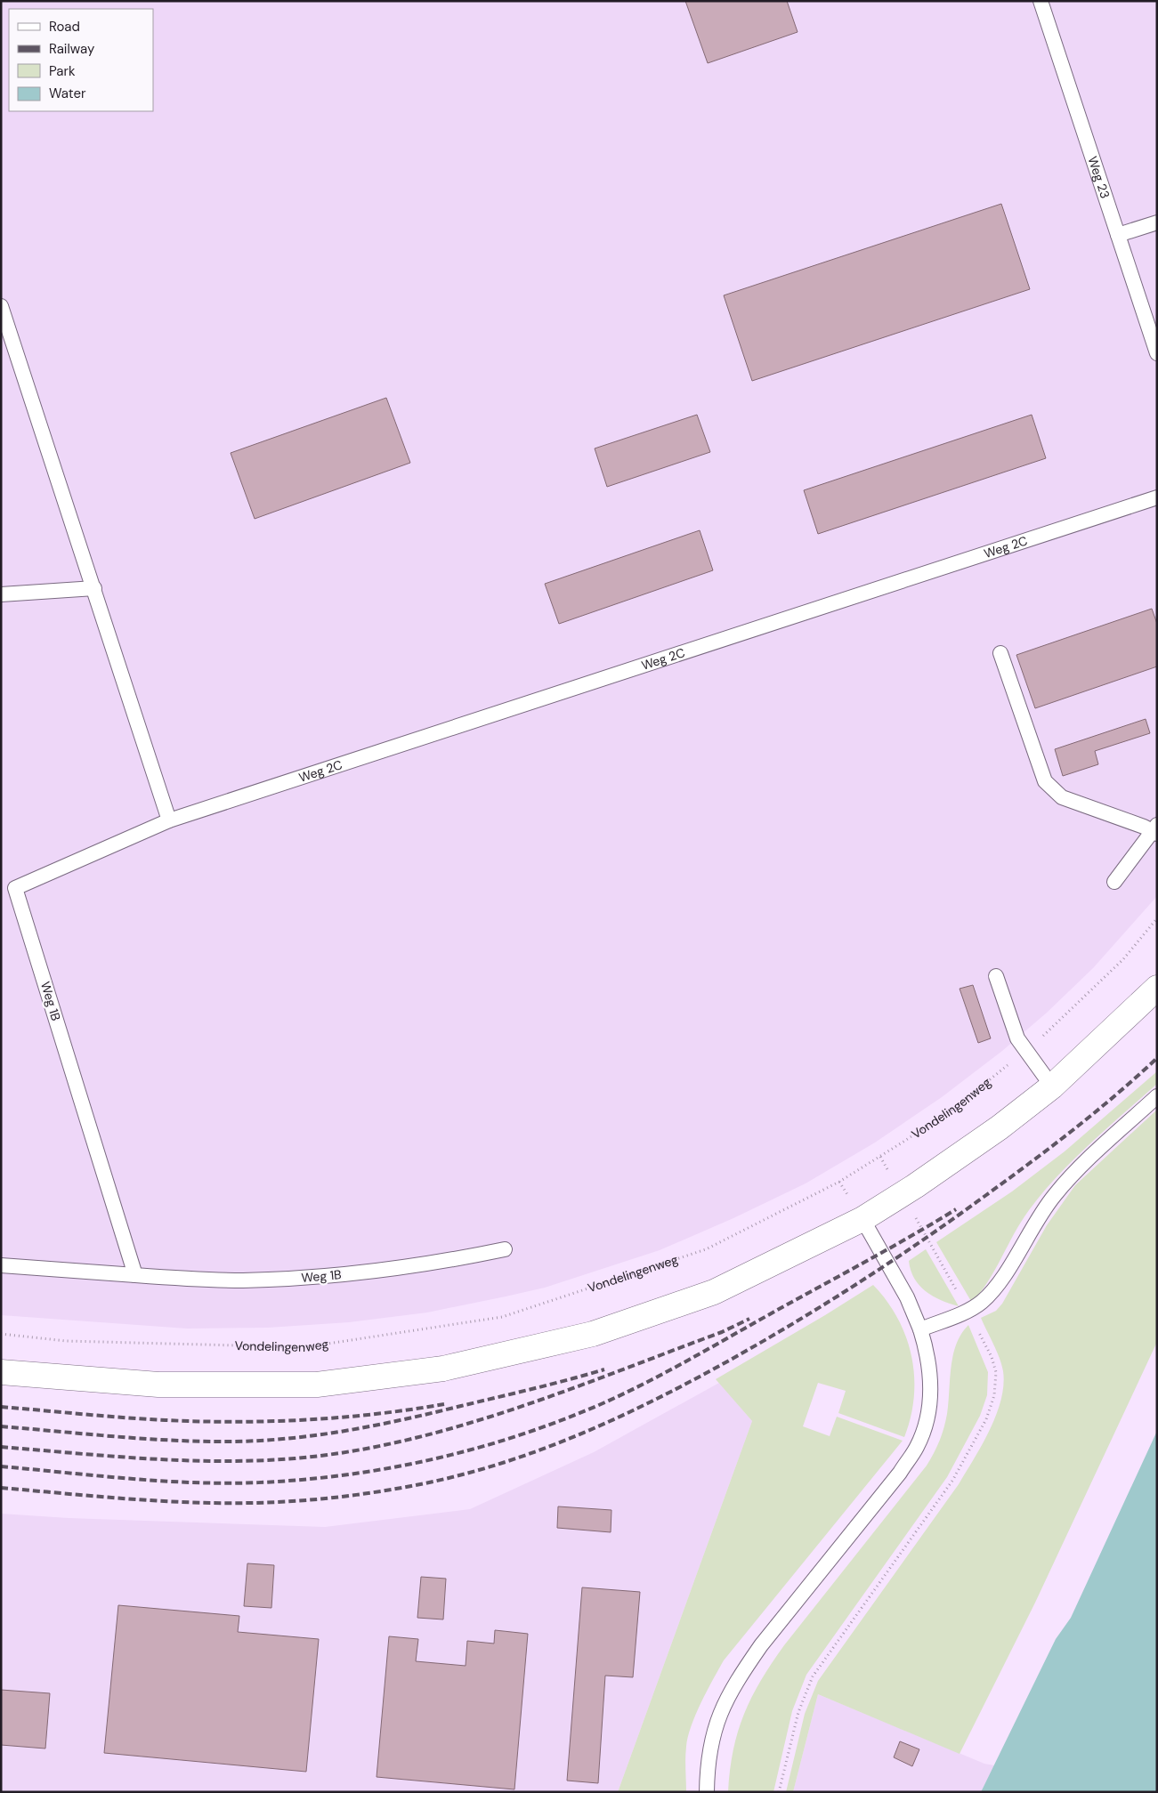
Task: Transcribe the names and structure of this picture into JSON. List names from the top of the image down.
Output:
{
  "streets": {
    "lane": ["Weg 23", "Weg 2C", "Weg 1B"],
    "path": ["Vondelingenweg"]
  },
  "crossings": [
    ["Weg 2C", "Weg 1B"]
  ],
  "legend": [
    "Road",
    "Railway",
    "Park",
    "Water"
  ]
}
